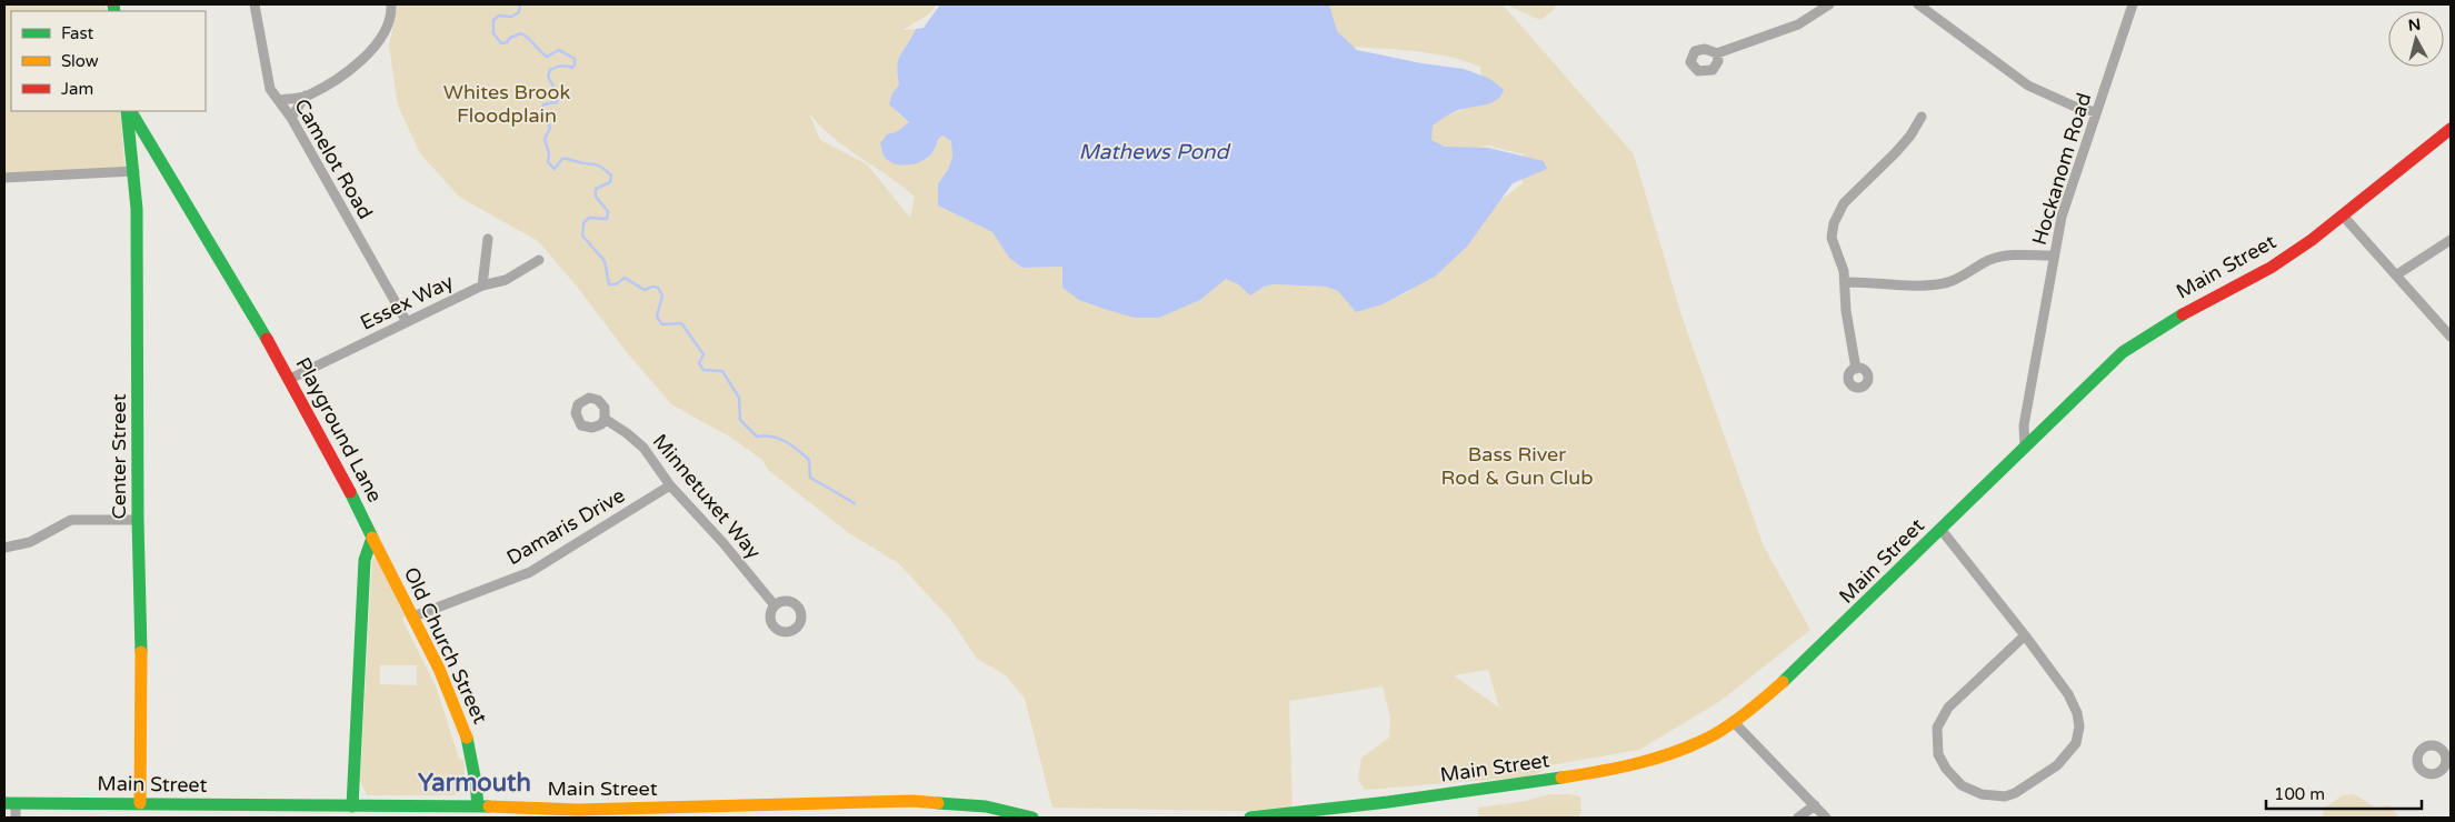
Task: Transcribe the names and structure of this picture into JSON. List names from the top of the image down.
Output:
{
  "streets": {
    "main road": [
      "Main Street",
      "Playground Lane",
      "Center Street",
      "Old Church Street"
    ],
    "street": [
      "Camelot Road",
      "Hockanom Road",
      "Essex Way",
      "Minnetuxet Way",
      "Damaris Drive"
    ]
  },
  "crossings": [
    ["Camelot Road", "Essex Way"],
    ["Hockanom Road", "Main Street"],
    ["Main Street", "Center Street"],
    ["Main Street", "Old Church Street"],
    ["Essex Way", "Playground Lane"],
    ["Playground Lane", "Old Church Street"],
    ["Minnetuxet Way", "Damaris Drive"],
    ["Damaris Drive", "Old Church Street"]
  ],
  "districts": ["Yarmouth"],
  "water": ["Mathews Pond"],
  "parks": ["Whites Brook Floodplain", "Bass River Rod & Gun Club"],
  "legend": ["Fast", "Slow", "Jam"],
  "scale_bar": "100 m",
  "north": "top"
}
